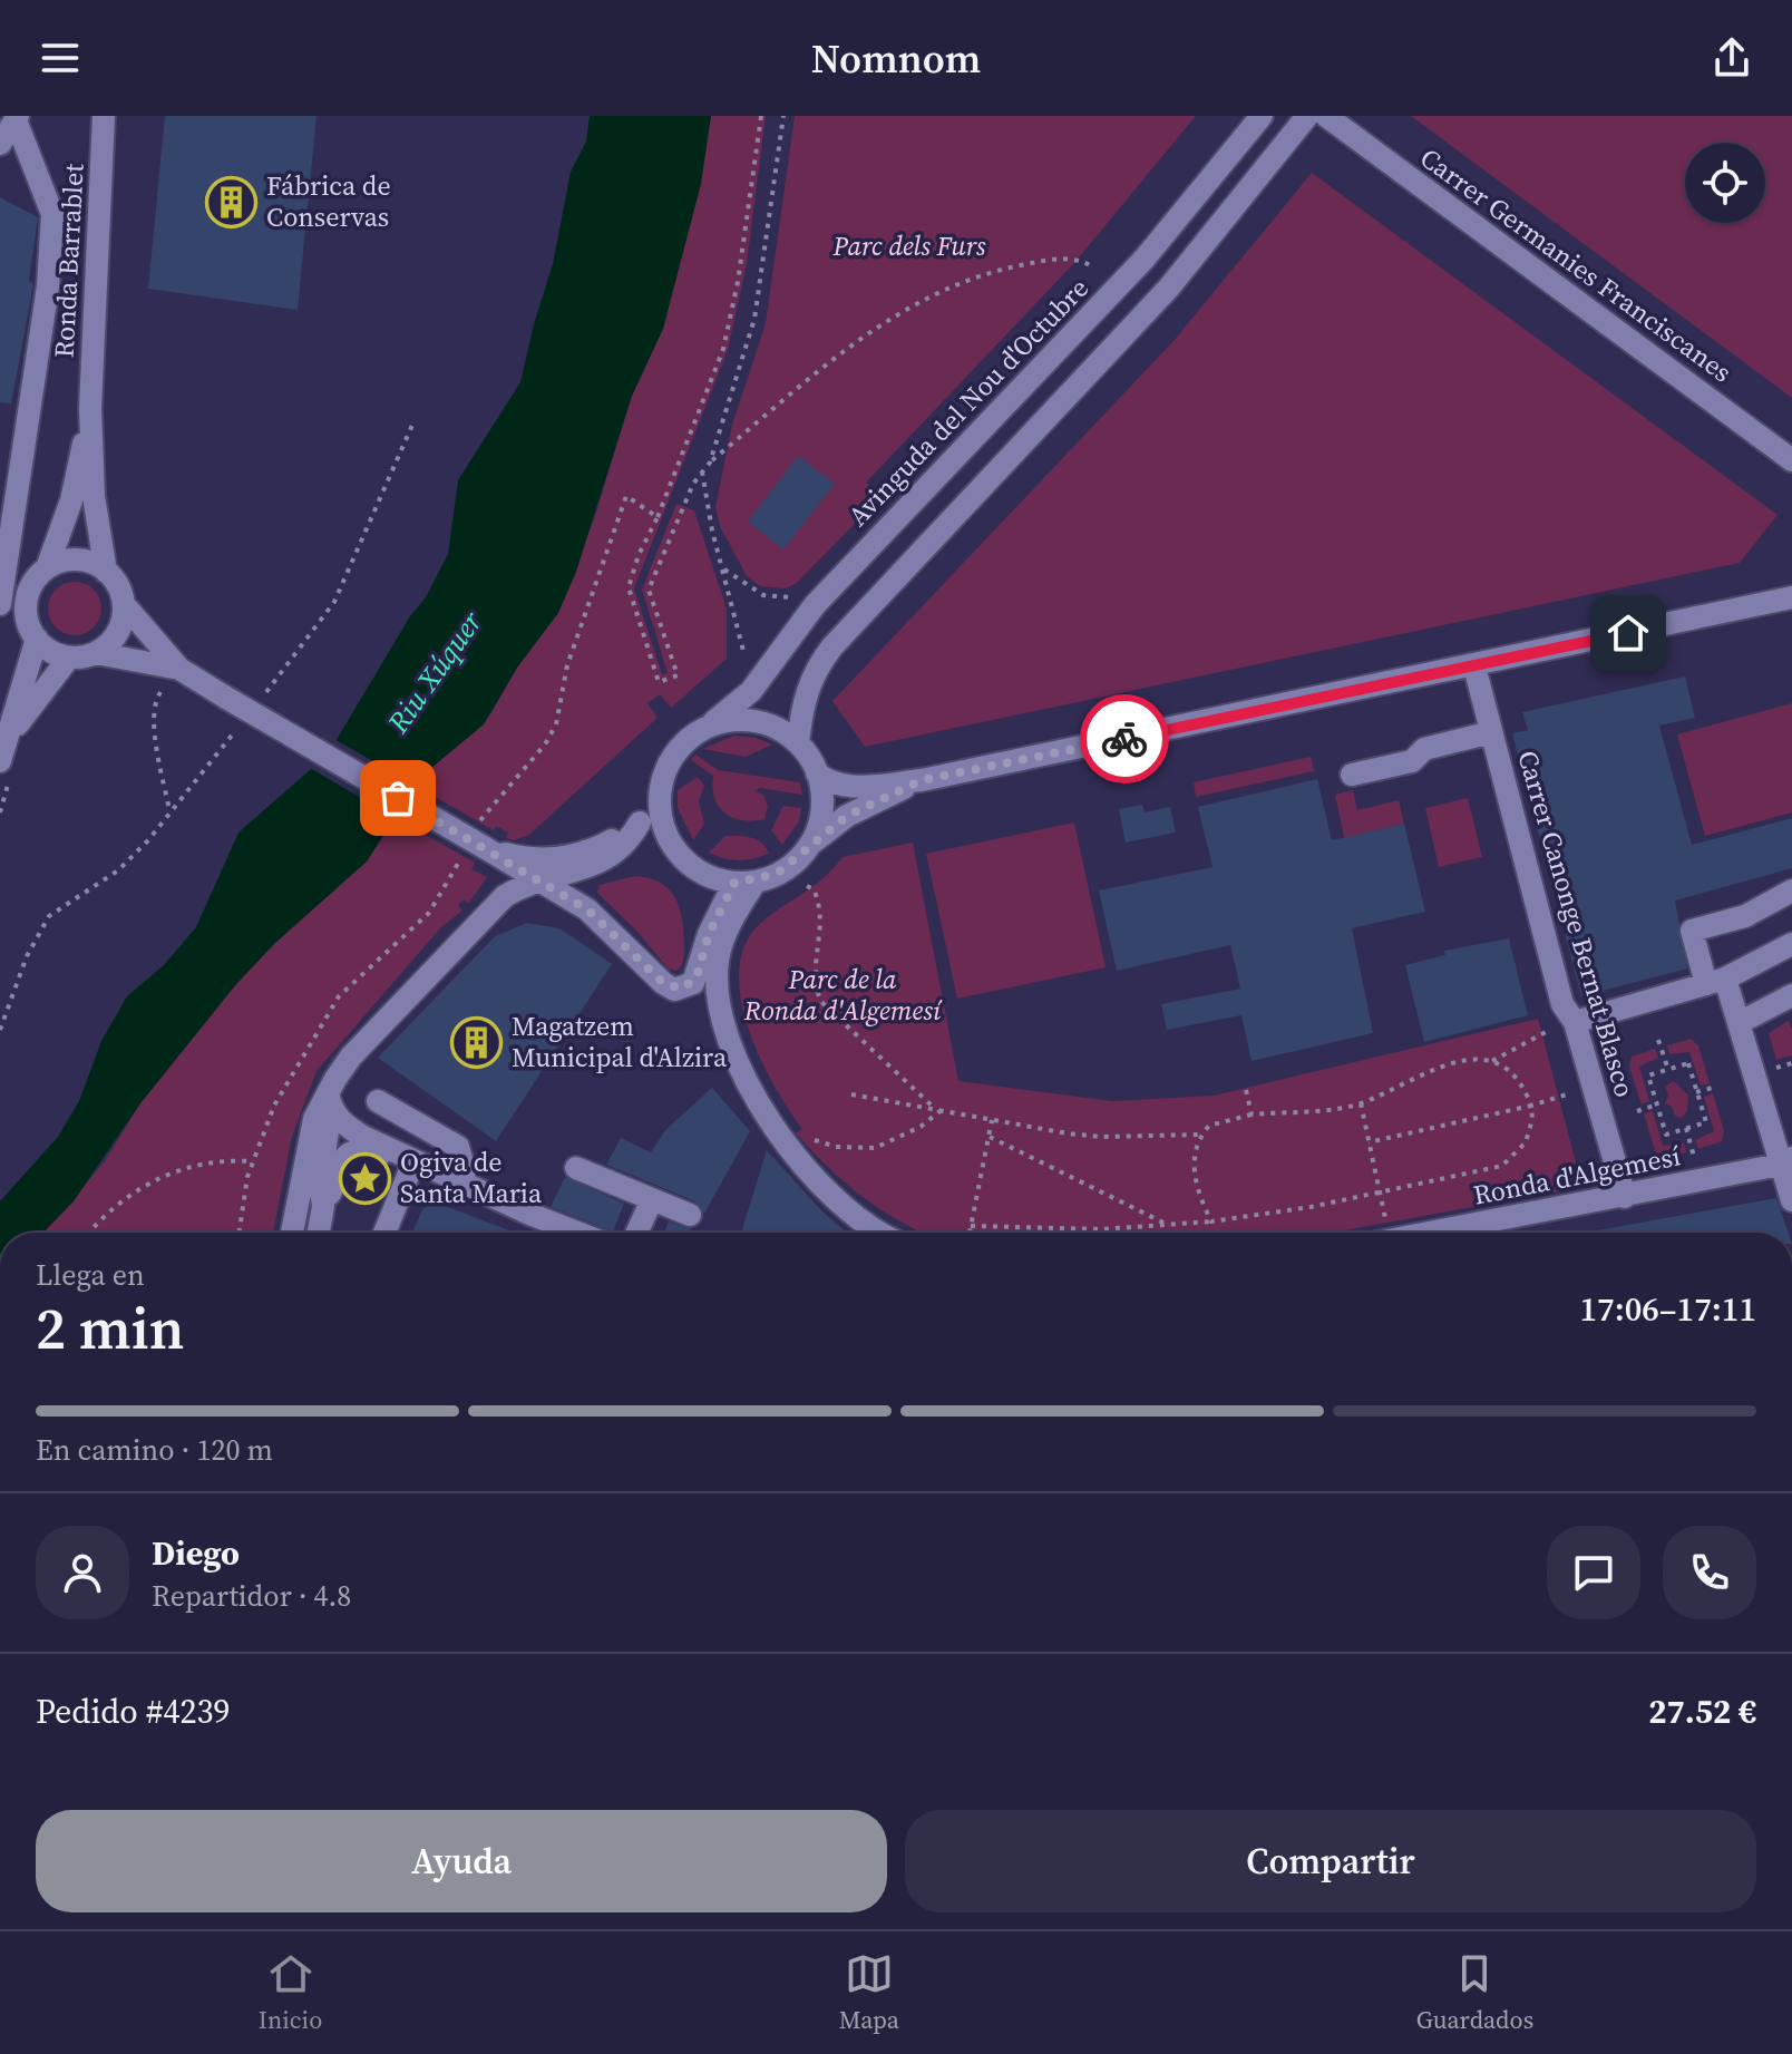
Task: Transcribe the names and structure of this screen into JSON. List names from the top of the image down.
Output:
{
  "streets": {
    "street": [
      "Ronda Barrablet",
      "Carrer Germanies Franciscanes",
      "Avinguda del Nou d'Octubre",
      "Carrer Canonge Bernat Blasco",
      "Ronda d'Algemesí"
    ]
  },
  "crossings": [
    ["Carrer Canonge Bernat Blasco", "Ronda d'Algemesí"]
  ],
  "water": ["Riu Xúquer"],
  "parks": ["Parc dels Furs", "Parc de la Ronda d'Algemesí"],
  "places": {
    "building": ["Fábrica de Conservas", "Magatzem Municipal d'Alzira"],
    "place": ["Ogiva de Santa Maria"]
  },
  "page": {
    "header": "Nomnom",
    "heading": ["2 min", "Llega en", "17:06–17:11"],
    "panel": [
      "Diego",
      "Repartidor · 4.8",
      "Pedido #4239",
      "27.52 €"
    ],
    "bar": "En camino · 120 m",
    "buttons": ["Ayuda", "Compartir"],
    "tabs": ["Inicio", "Mapa", "Guardados"]
  }
}
